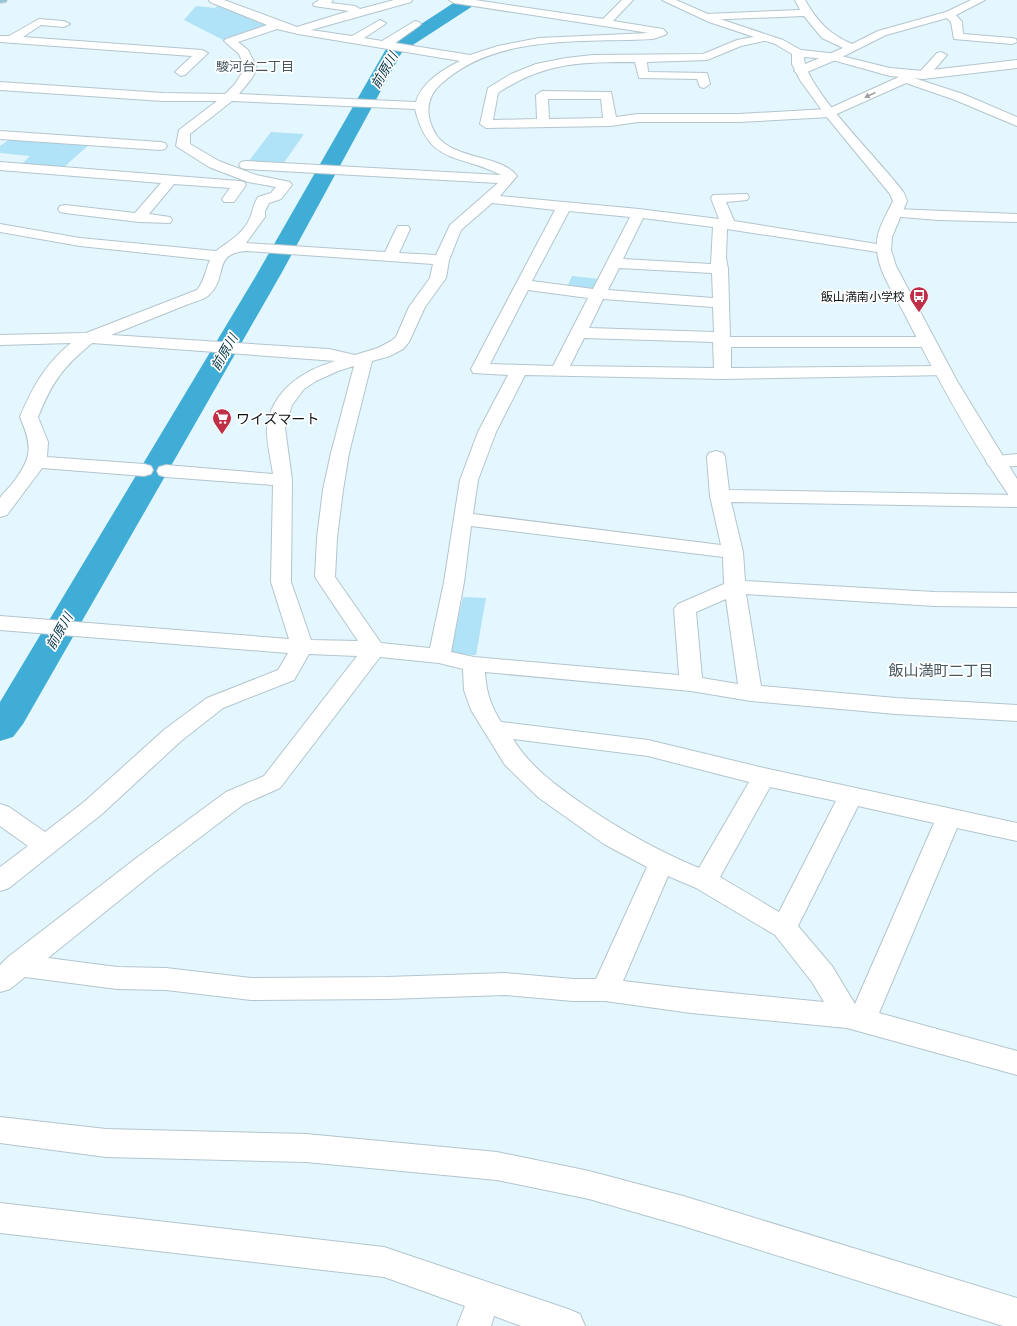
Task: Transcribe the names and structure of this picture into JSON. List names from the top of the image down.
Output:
{
  "districts": ["駿河台二丁目", "飯山満町二丁目"],
  "water": ["前原川"],
  "places": {
    "bus stop": ["飯山満南小学校"],
    "supermarket": ["ワイズマート"]
  }
}
